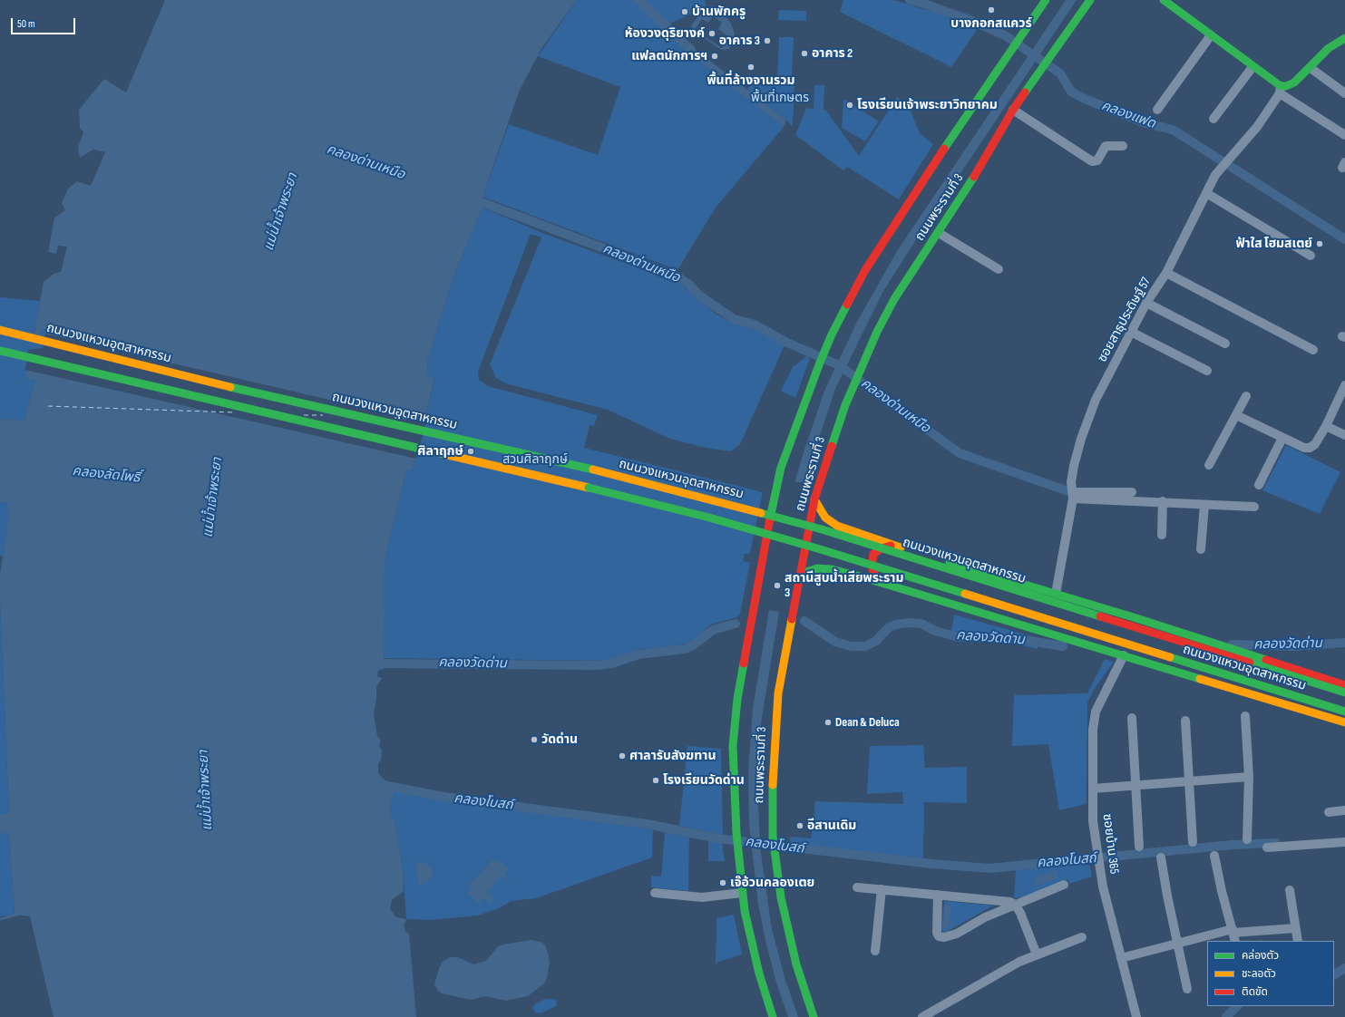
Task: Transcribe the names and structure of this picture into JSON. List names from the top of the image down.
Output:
{
  "streets": {
    "main road": ["ถนนพระรามที่ 3", "ถนนวงแหวนอุตสาหกรรม"],
    "street": ["ซอยสาธุประดิษฐ์ 57", "ซอยบ้าน 365"]
  },
  "crossings": [
    ["ถนนพระรามที่ 3", "ถนนวงแหวนอุตสาหกรรม"],
    ["ซอยสาธุประดิษฐ์ 57", "ถนนวงแหวนอุตสาหกรรม"],
    ["ถนนวงแหวนอุตสาหกรรม", "ซอยบ้าน 365"]
  ],
  "water": [
    "คลองแฟด",
    "คลองด่านเหนือ",
    "แม่น้ำเจ้าพระยา",
    "คลองลัดโพธิ์",
    "คลองวัดด่าน",
    "คลองโบสถ์"
  ],
  "parks": ["พื้นที่เกษตร", "สวนศิลาฤกษ์"],
  "places": [
    "บางกอกสแควร์",
    "บ้านพักครู",
    "ห้องวงดุริยางค์",
    "อาคาร 3",
    "อาคาร 2",
    "แฟลตนักการฯ",
    "พื้นที่ล้างจานรวม",
    "โรงเรียนเจ้าพระยาวิทยาคม",
    "ฟ้าใส โฮมสเตย์",
    "ศิลาฤกษ์",
    "สถานีสูบน้ำเสียพระราม 3",
    "Dean & Deluca",
    "วัดด่าน",
    "ศาลารับสังฆทาน",
    "โรงเรียนวัดด่าน",
    "อีสานเดิม",
    "เจ๊อ้วนคลองเตย"
  ],
  "legend": ["คล่องตัว", "ชะลอตัว", "ติดขัด"],
  "scale_bar": "50 m"
}
